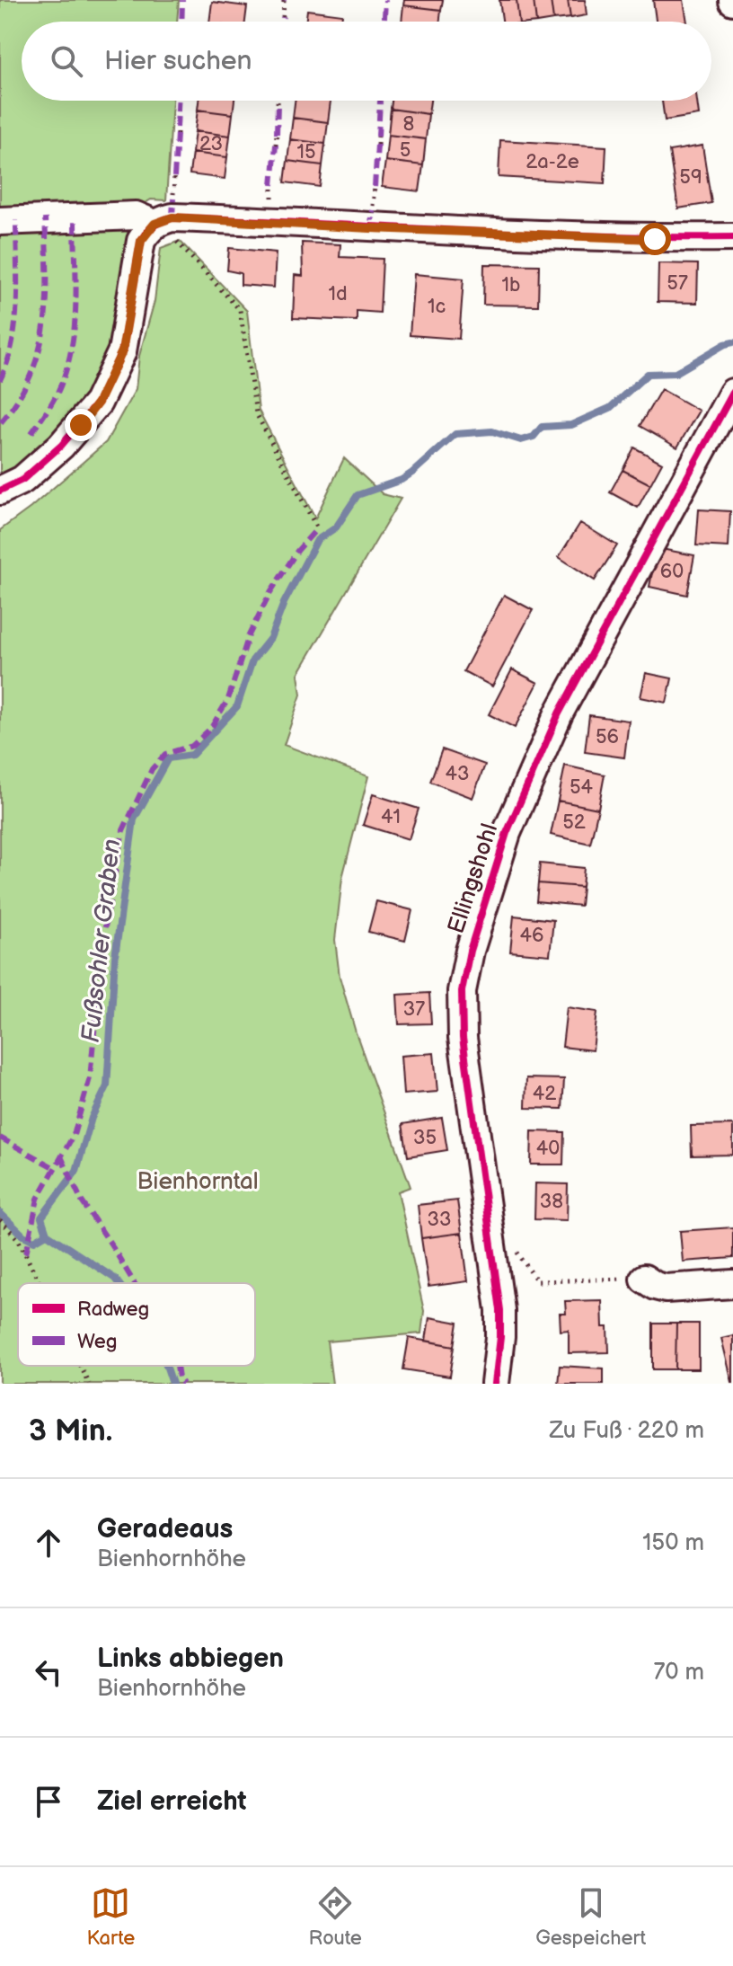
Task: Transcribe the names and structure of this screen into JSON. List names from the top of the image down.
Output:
{
  "streets": {
    "street": ["Ellingshohl"]
  },
  "water": ["Fußsohler Graben"],
  "parks": ["Bienhorntal"],
  "house_numbers": [
    "8",
    "23",
    "5",
    "15",
    "2a-2e",
    "59",
    "57",
    "1b",
    "1d",
    "1c",
    "60",
    "56",
    "43",
    "54",
    "41",
    "52",
    "46",
    "37",
    "42",
    "35",
    "40",
    "38",
    "33"
  ],
  "legend": ["Radweg", "Weg"],
  "page": {
    "search": "Hier suchen",
    "heading": ["3 Min.", "Zu Fuß · 220 m"],
    "list": [
      ["Geradeaus", "Bienhornhöhe", "150 m"],
      ["Links abbiegen", "Bienhornhöhe", "70 m"],
      "Ziel erreicht"
    ],
    "nav": ["Karte", "Route", "Gespeichert"]
  }
}
